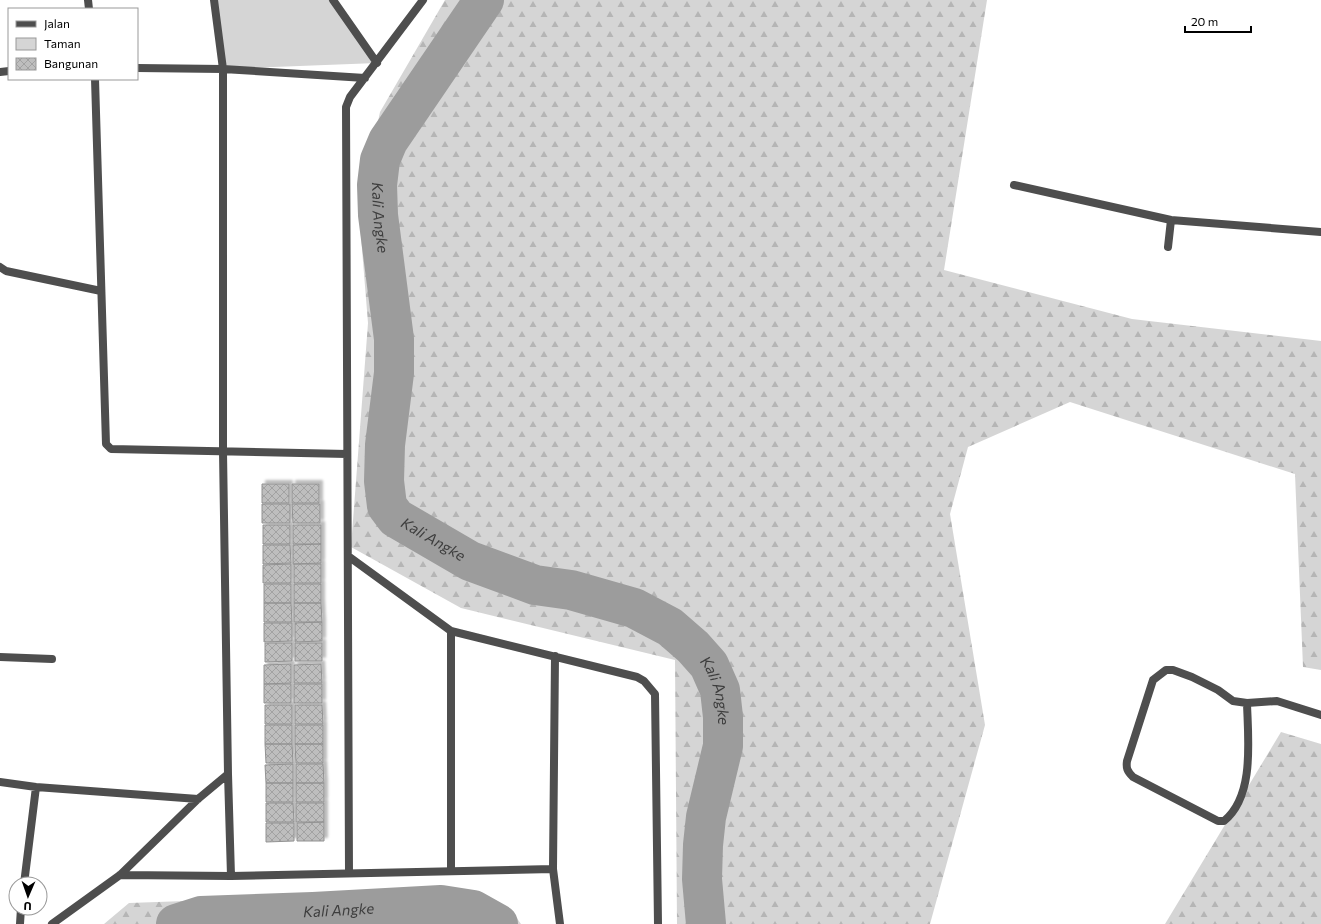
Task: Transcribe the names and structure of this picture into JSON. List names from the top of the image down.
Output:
{
  "water": ["Kali Angke"],
  "legend": ["Jalan", "Taman", "Bangunan"],
  "scale_bar": "20 m",
  "north": "bottom"
}
